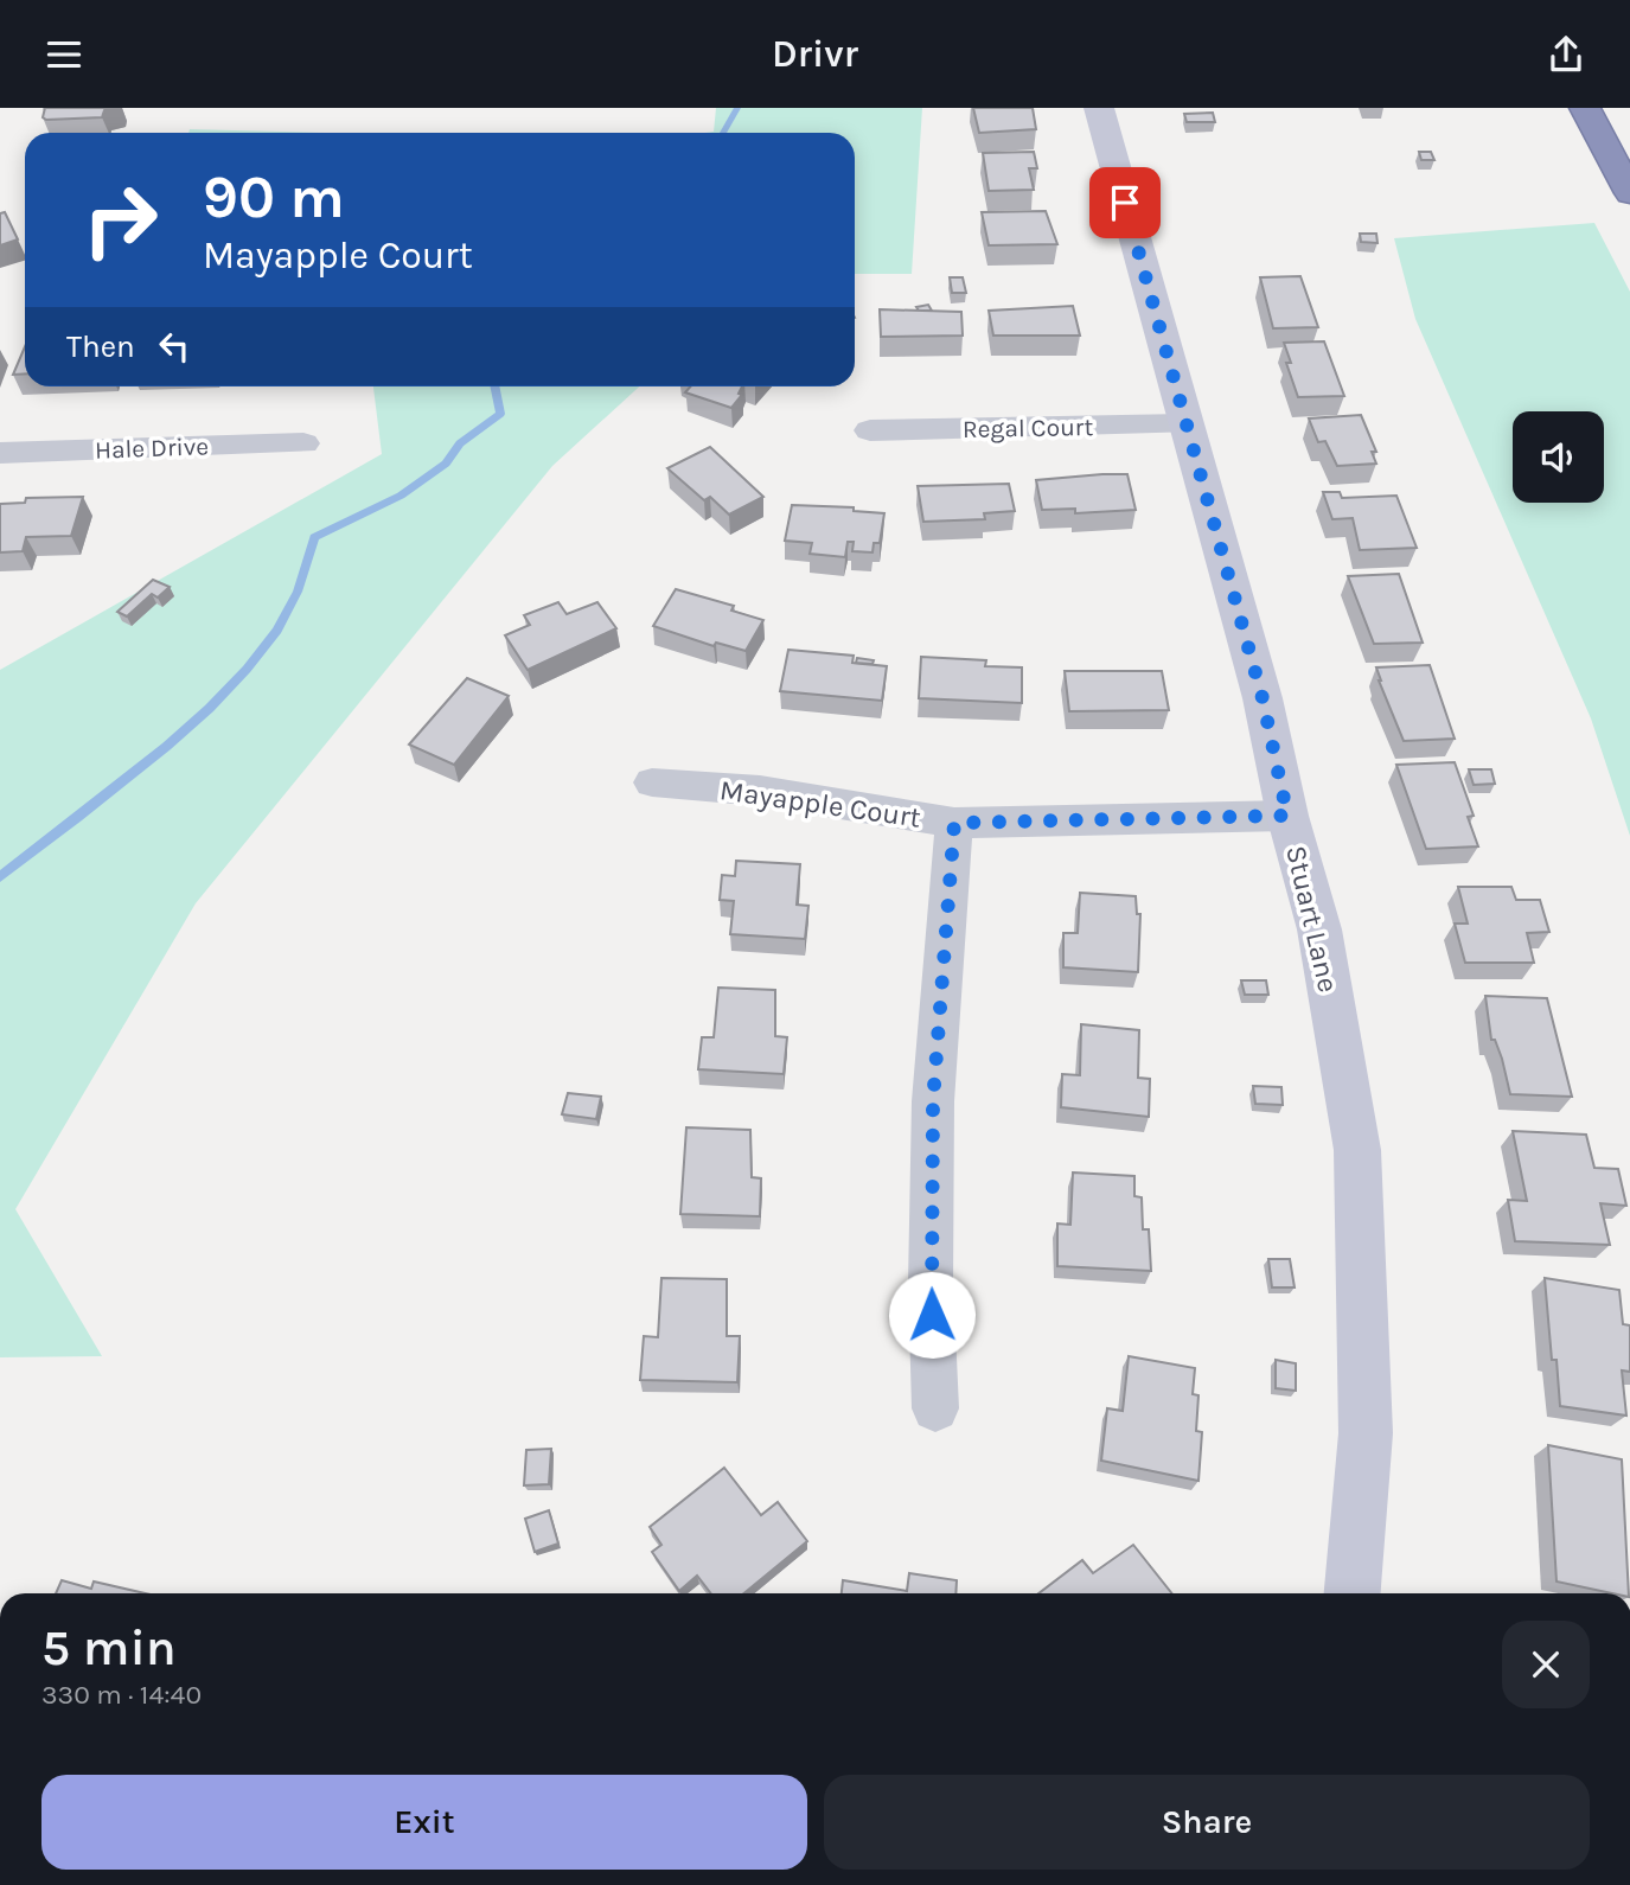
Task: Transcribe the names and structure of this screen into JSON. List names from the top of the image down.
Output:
{
  "streets": {
    "street": [
      "Regal Court",
      "Hale Drive",
      "Mayapple Court",
      "Stuart Lane"
    ]
  },
  "crossings": [
    ["Regal Court", "Stuart Lane"],
    ["Mayapple Court", "Stuart Lane"]
  ],
  "page": {
    "header": "Drivr",
    "turn": ["90 m", "Mayapple Court"],
    "then": "Then",
    "heading": ["5 min", "330 m · 14:40"],
    "buttons": ["Exit", "Share"]
  }
}
